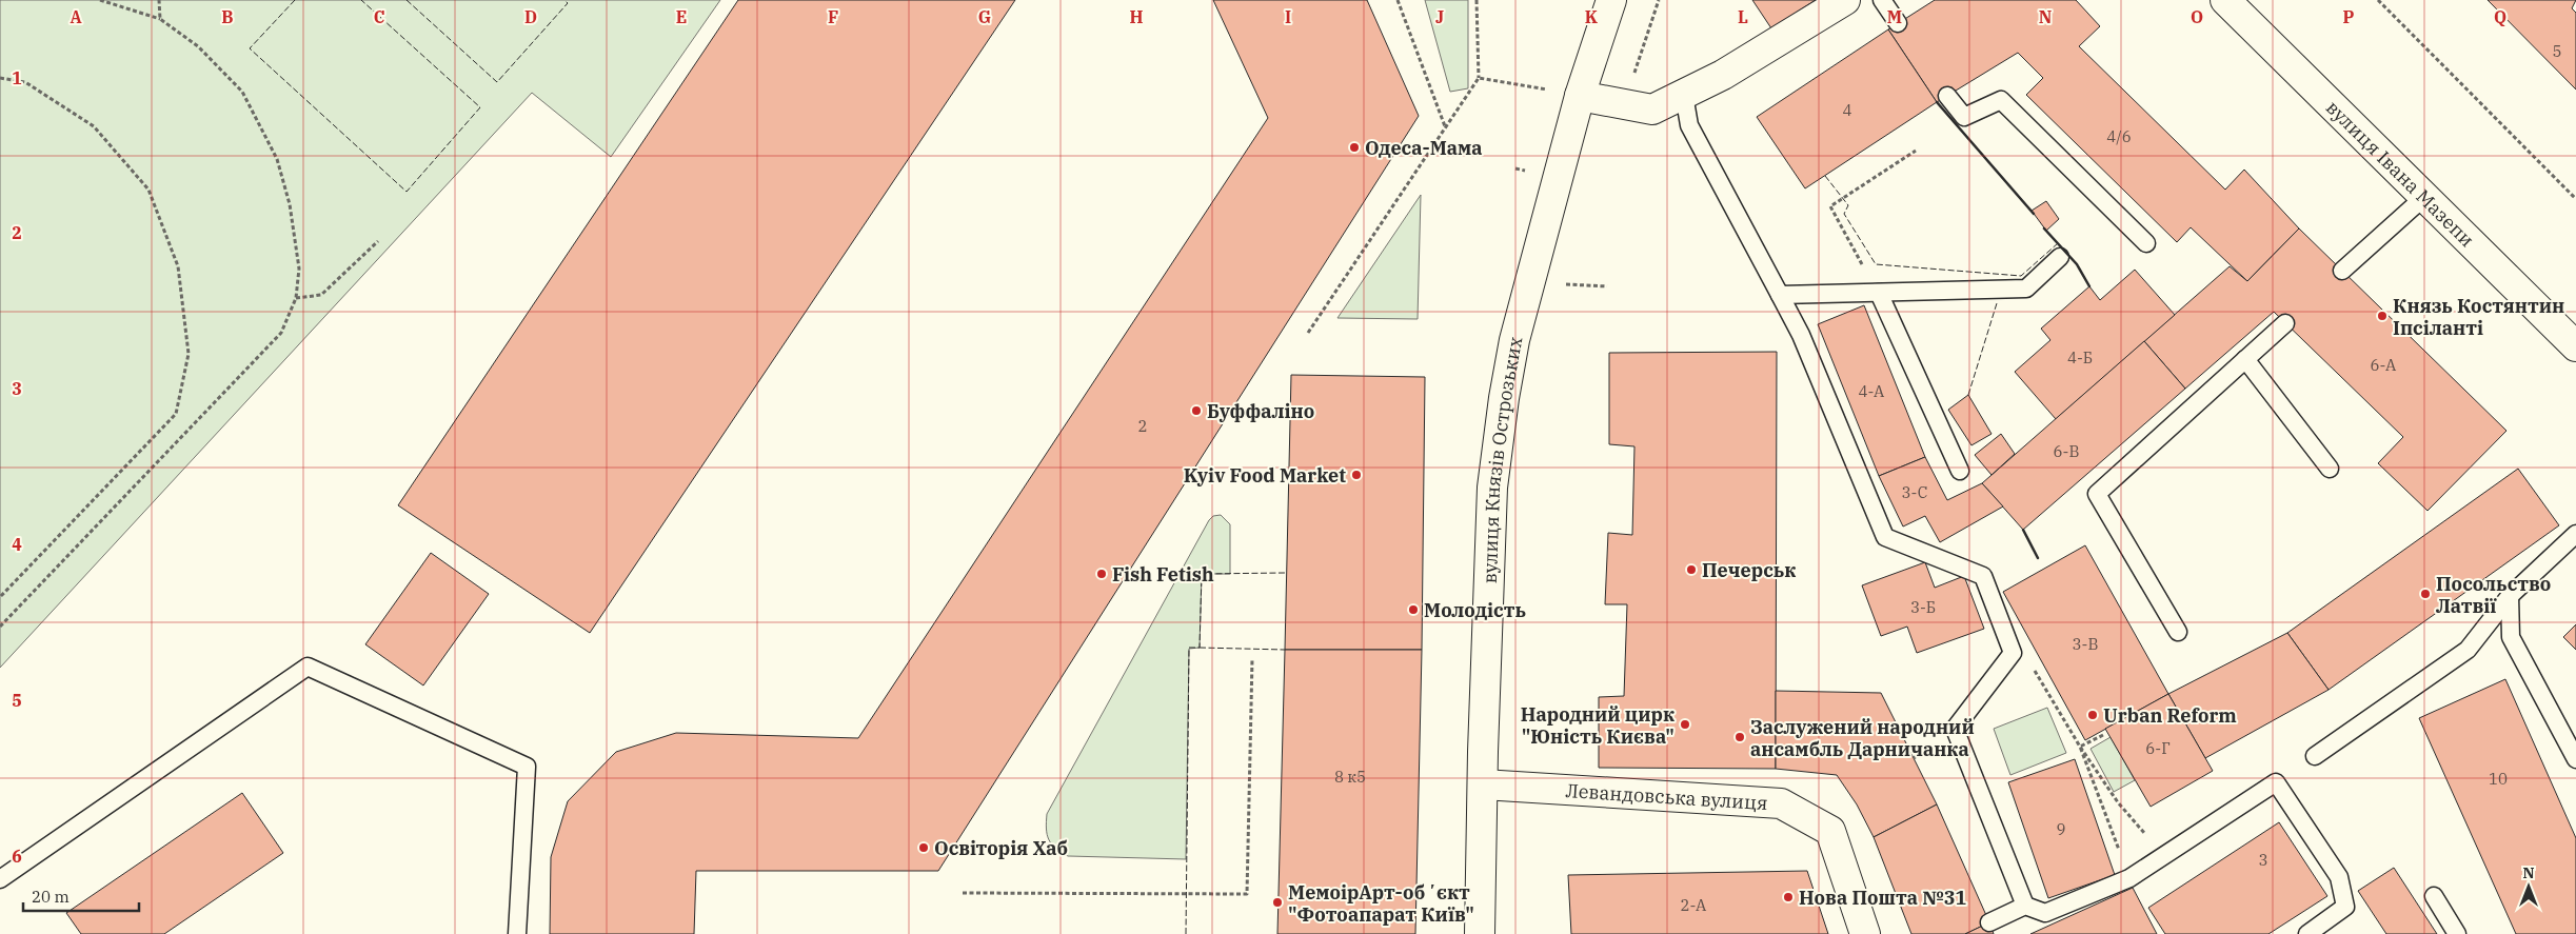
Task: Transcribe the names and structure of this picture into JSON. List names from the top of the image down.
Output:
{
  "streets": {
    "main road": ["вулиця Івана Мазепи", "вулиця Князів Острозьких", "Левандовська вулиця"]
  },
  "crossings": [
    ["вулиця Князів Острозьких", "Левандовська вулиця"]
  ],
  "places": [
    "Одеса-Мама",
    "Князь Костянтин Іпсіланті",
    "Буффаліно",
    "Kyiv Food Market",
    "Печерськ",
    "Fish Fetish",
    "Посольство Латвії",
    "Молодiсть",
    "Urban Reform",
    "Народний цирк \"Юність Києва\"",
    "Заслужений народний ансамбль Дарничанка",
    "Освіторія Хаб",
    "Нова Пошта №31",
    "МемоірАрт-обʼєкт \"Фотоапарат Київ\""
  ],
  "house_numbers": [
    "5",
    "4",
    "4/6",
    "4-Б",
    "6-А",
    "4-А",
    "2",
    "6-В",
    "3-С",
    "3-Б",
    "3-В",
    "6-Г",
    "8 к5",
    "10",
    "9",
    "3",
    "2-А"
  ],
  "scale_bar": "20 m",
  "north": "top",
  "grid": {
    "columns": [
      "A",
      "B",
      "C",
      "D",
      "E",
      "F",
      "G",
      "H",
      "I",
      "J",
      "K",
      "L",
      "M",
      "N",
      "O",
      "P",
      "Q"
    ],
    "rows": [
      "1",
      "2",
      "3",
      "4",
      "5",
      "6"
    ]
  }
}
